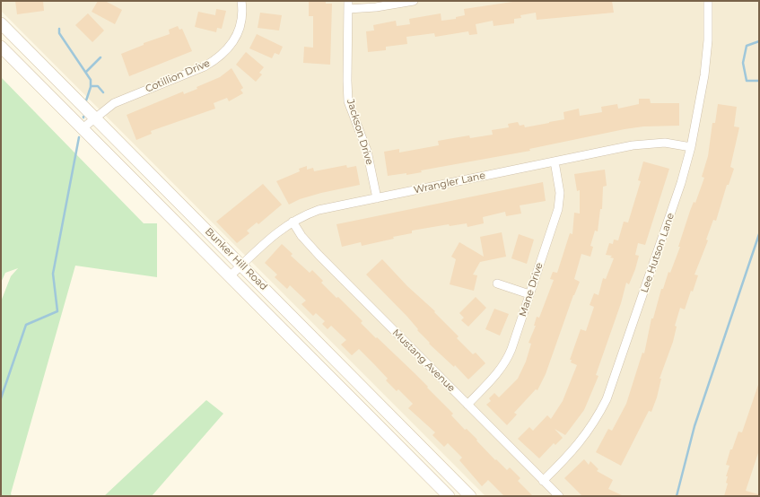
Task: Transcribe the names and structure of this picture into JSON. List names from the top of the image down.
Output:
{
  "streets": {
    "main road": ["Bunker Hill Road"],
    "street": [
      "Cotillion Drive",
      "Jackson Drive",
      "Wrangler Lane",
      "Lee Hutson Lane",
      "Mane Drive",
      "Mustang Avenue"
    ]
  },
  "crossings": [
    ["Cotillion Drive", "Bunker Hill Road"],
    ["Jackson Drive", "Wrangler Lane"],
    ["Wrangler Lane", "Lee Hutson Lane"],
    ["Wrangler Lane", "Bunker Hill Road"],
    ["Wrangler Lane", "Mane Drive"],
    ["Wrangler Lane", "Mustang Avenue"],
    ["Lee Hutson Lane", "Mustang Avenue"],
    ["Mane Drive", "Mustang Avenue"]
  ]
}
